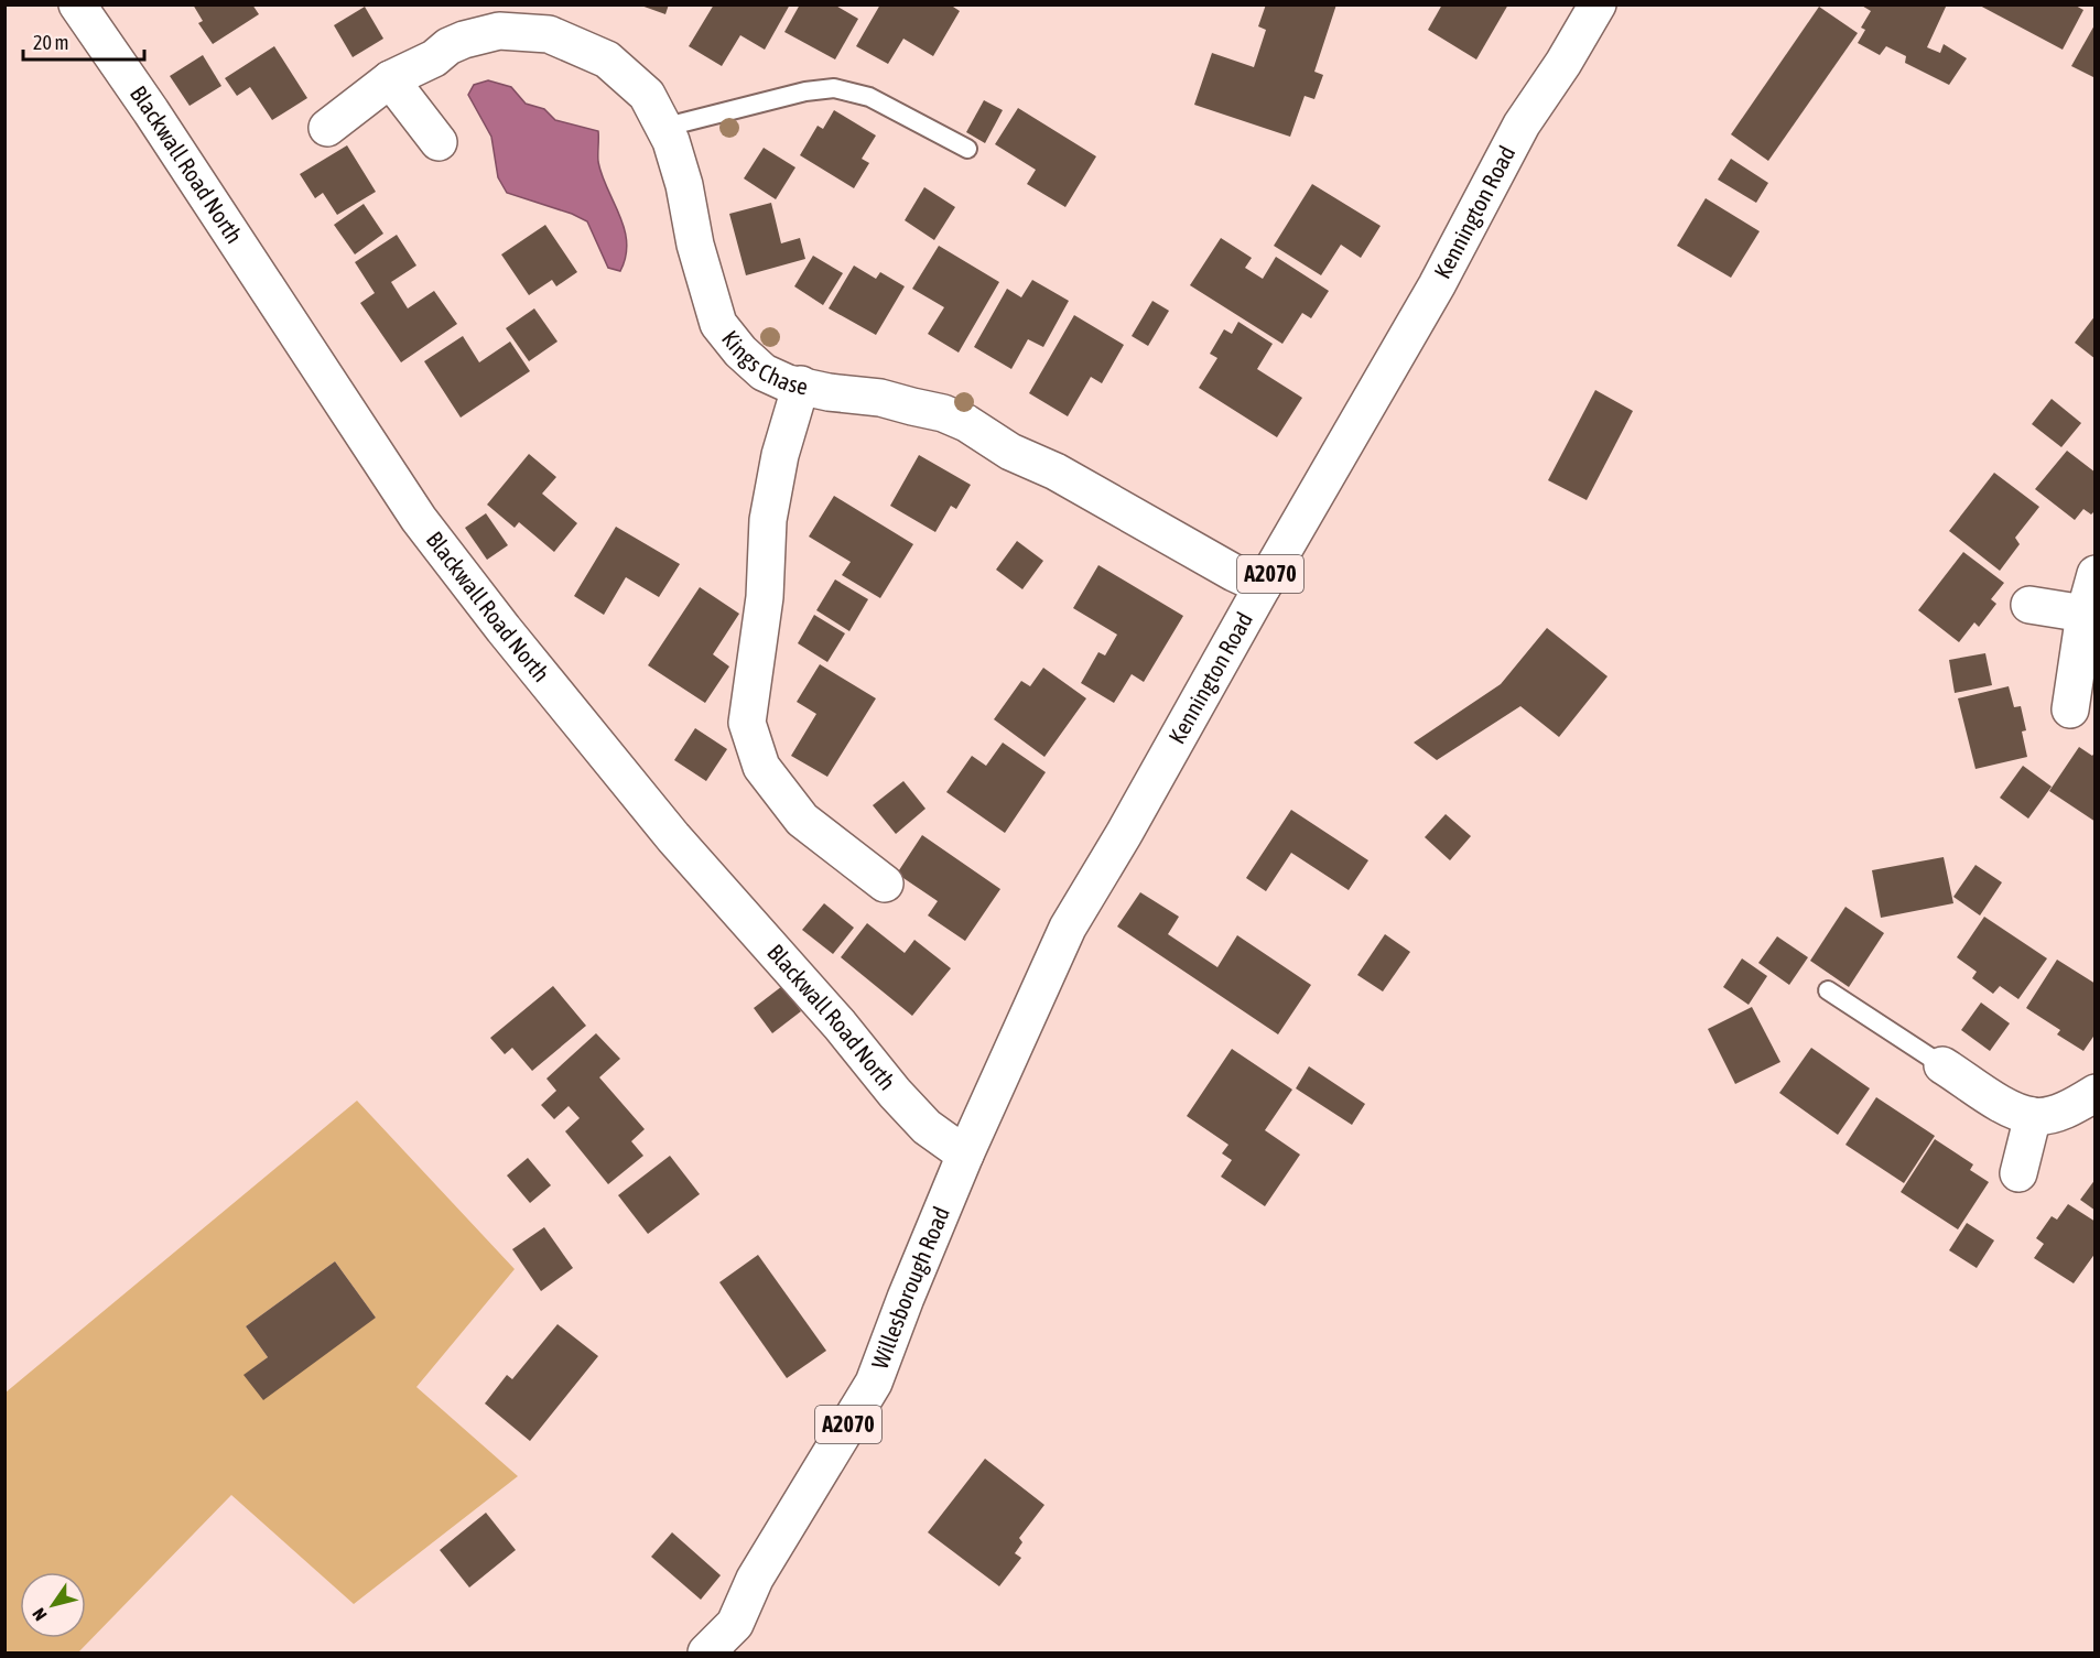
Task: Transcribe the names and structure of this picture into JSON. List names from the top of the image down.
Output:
{
  "streets": {
    "street": [
      "Blackwall Road North",
      "Kennington Road",
      "Kings Chase",
      "A2070",
      "Willesborough Road"
    ]
  },
  "crossings": [
    ["Blackwall Road North", "Kennington Road"],
    ["Blackwall Road North", "Willesborough Road"],
    ["Kennington Road", "Kings Chase"],
    ["Kennington Road", "Willesborough Road"]
  ],
  "scale_bar": "20 m",
  "north": "bottom left"
}
